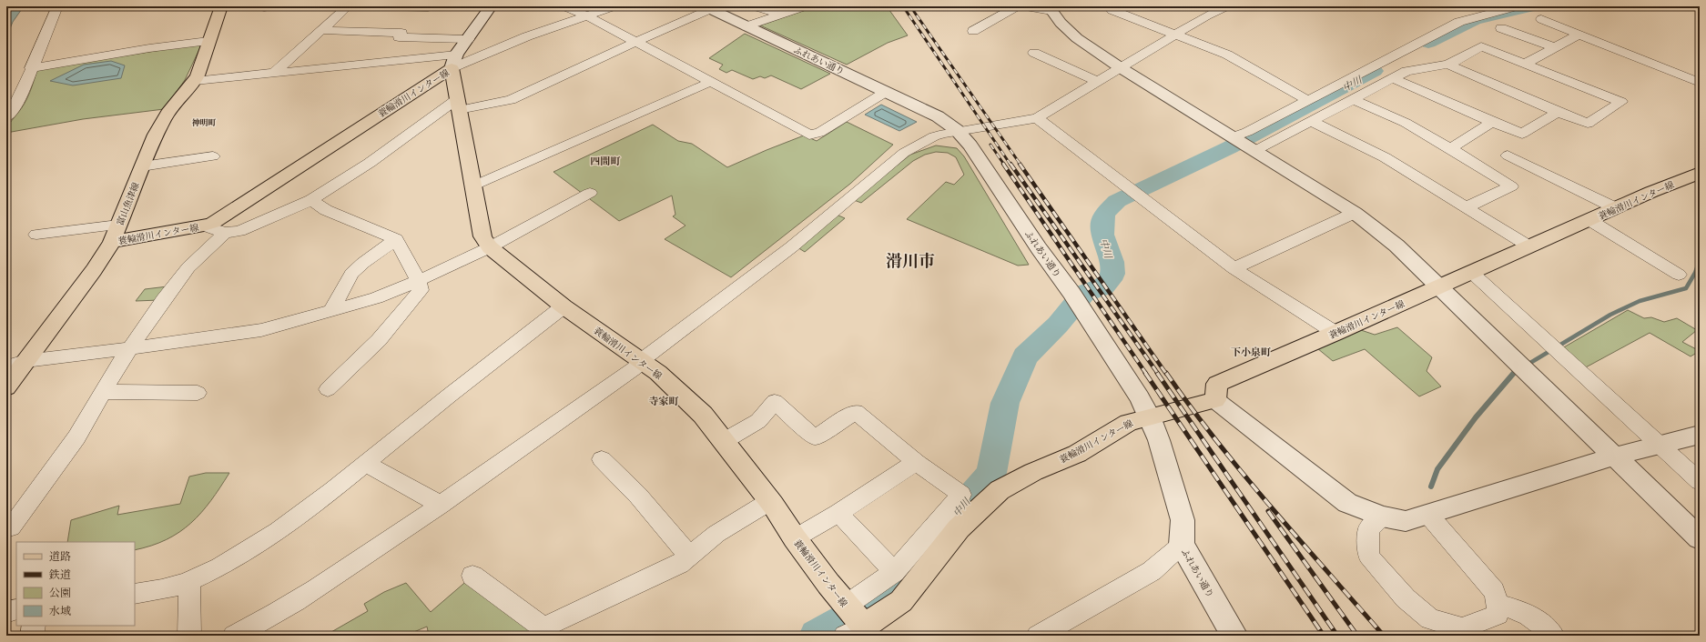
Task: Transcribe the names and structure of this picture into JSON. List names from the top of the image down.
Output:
{
  "streets": {
    "main road": ["蓑輪滑川インター線", "富山魚津線"],
    "street": ["ふれあい通り"]
  },
  "crossings": [
    ["ふれあい通り", "蓑輪滑川インター線"],
    ["蓑輪滑川インター線", "富山魚津線"]
  ],
  "districts": [
    "神明町",
    "四間町",
    "滑川市",
    "下小泉町",
    "寺家町"
  ],
  "water": ["中川"],
  "legend": [
    "道路",
    "鉄道",
    "公園",
    "水域"
  ]
}
